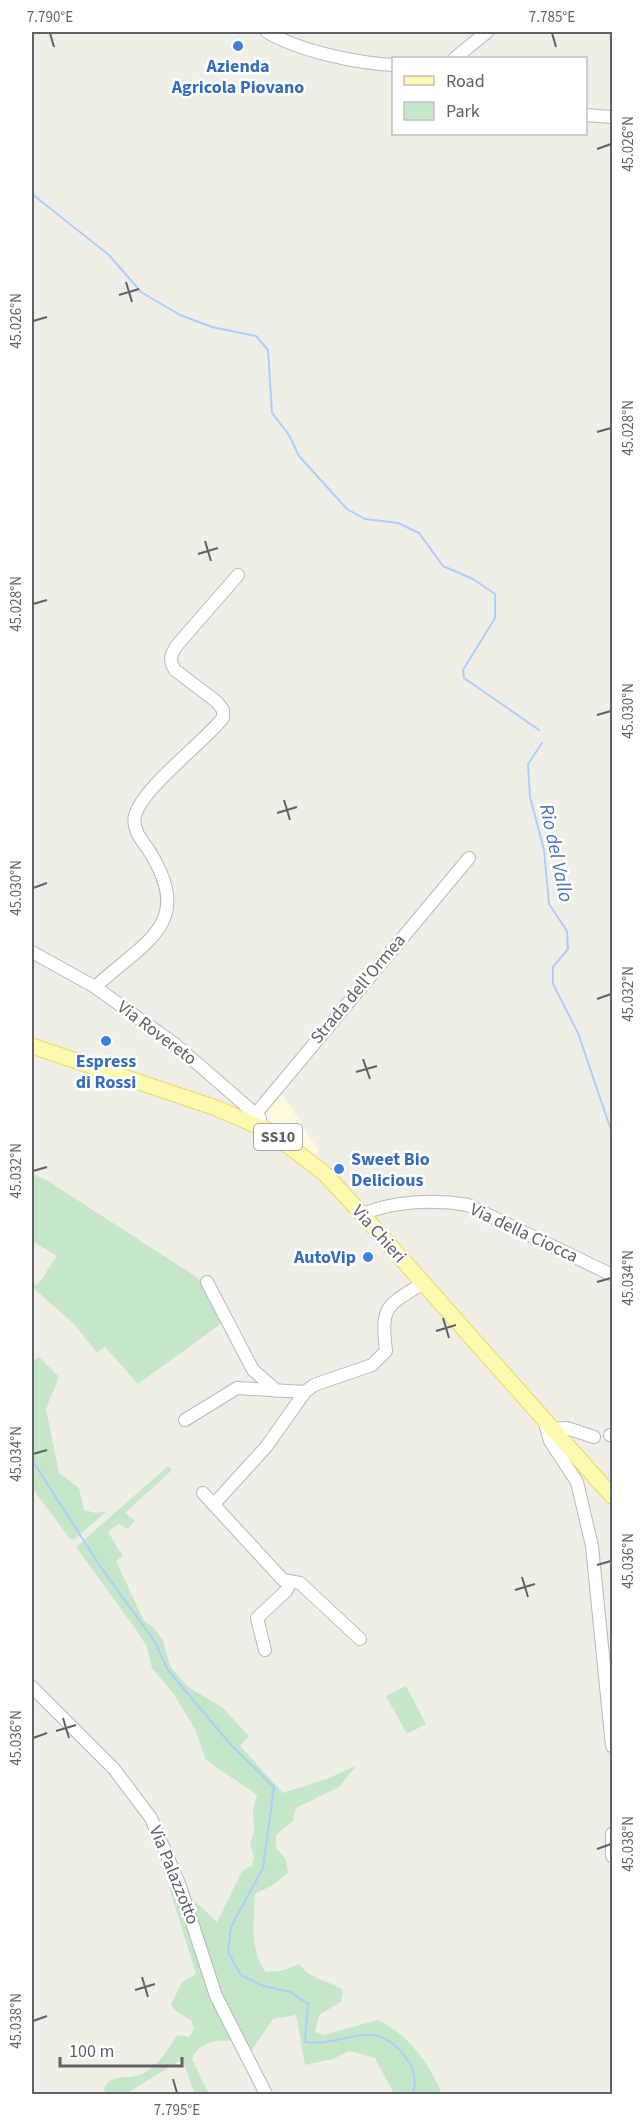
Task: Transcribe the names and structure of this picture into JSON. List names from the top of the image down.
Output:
{
  "streets": {
    "main road": ["SS10", "Via Chieri"],
    "street": [
      "Strada dell'Ormea",
      "Via Rovereto",
      "Via della Ciocca",
      "Via Palazzotto"
    ]
  },
  "crossings": [
    ["Strada dell'Ormea", "Via Rovereto"],
    ["Strada dell'Ormea", "Via Chieri"],
    ["Via Rovereto", "Via Chieri"],
    ["Via della Ciocca", "Via Chieri"]
  ],
  "water": ["Rio del Vallo"],
  "places": [
    "Azienda Agricola Piovano",
    "Espress di Rossi",
    "Sweet Bio Delicious",
    "AutoVip"
  ],
  "legend": ["Road", "Park"],
  "scale_bar": "100 m",
  "coordinates": [
    "7.790°E",
    "7.785°E",
    "45.026°N",
    "45.028°N",
    "45.030°N",
    "45.032°N",
    "45.034°N",
    "45.036°N",
    "45.038°N",
    "7.795°E"
  ]
}
